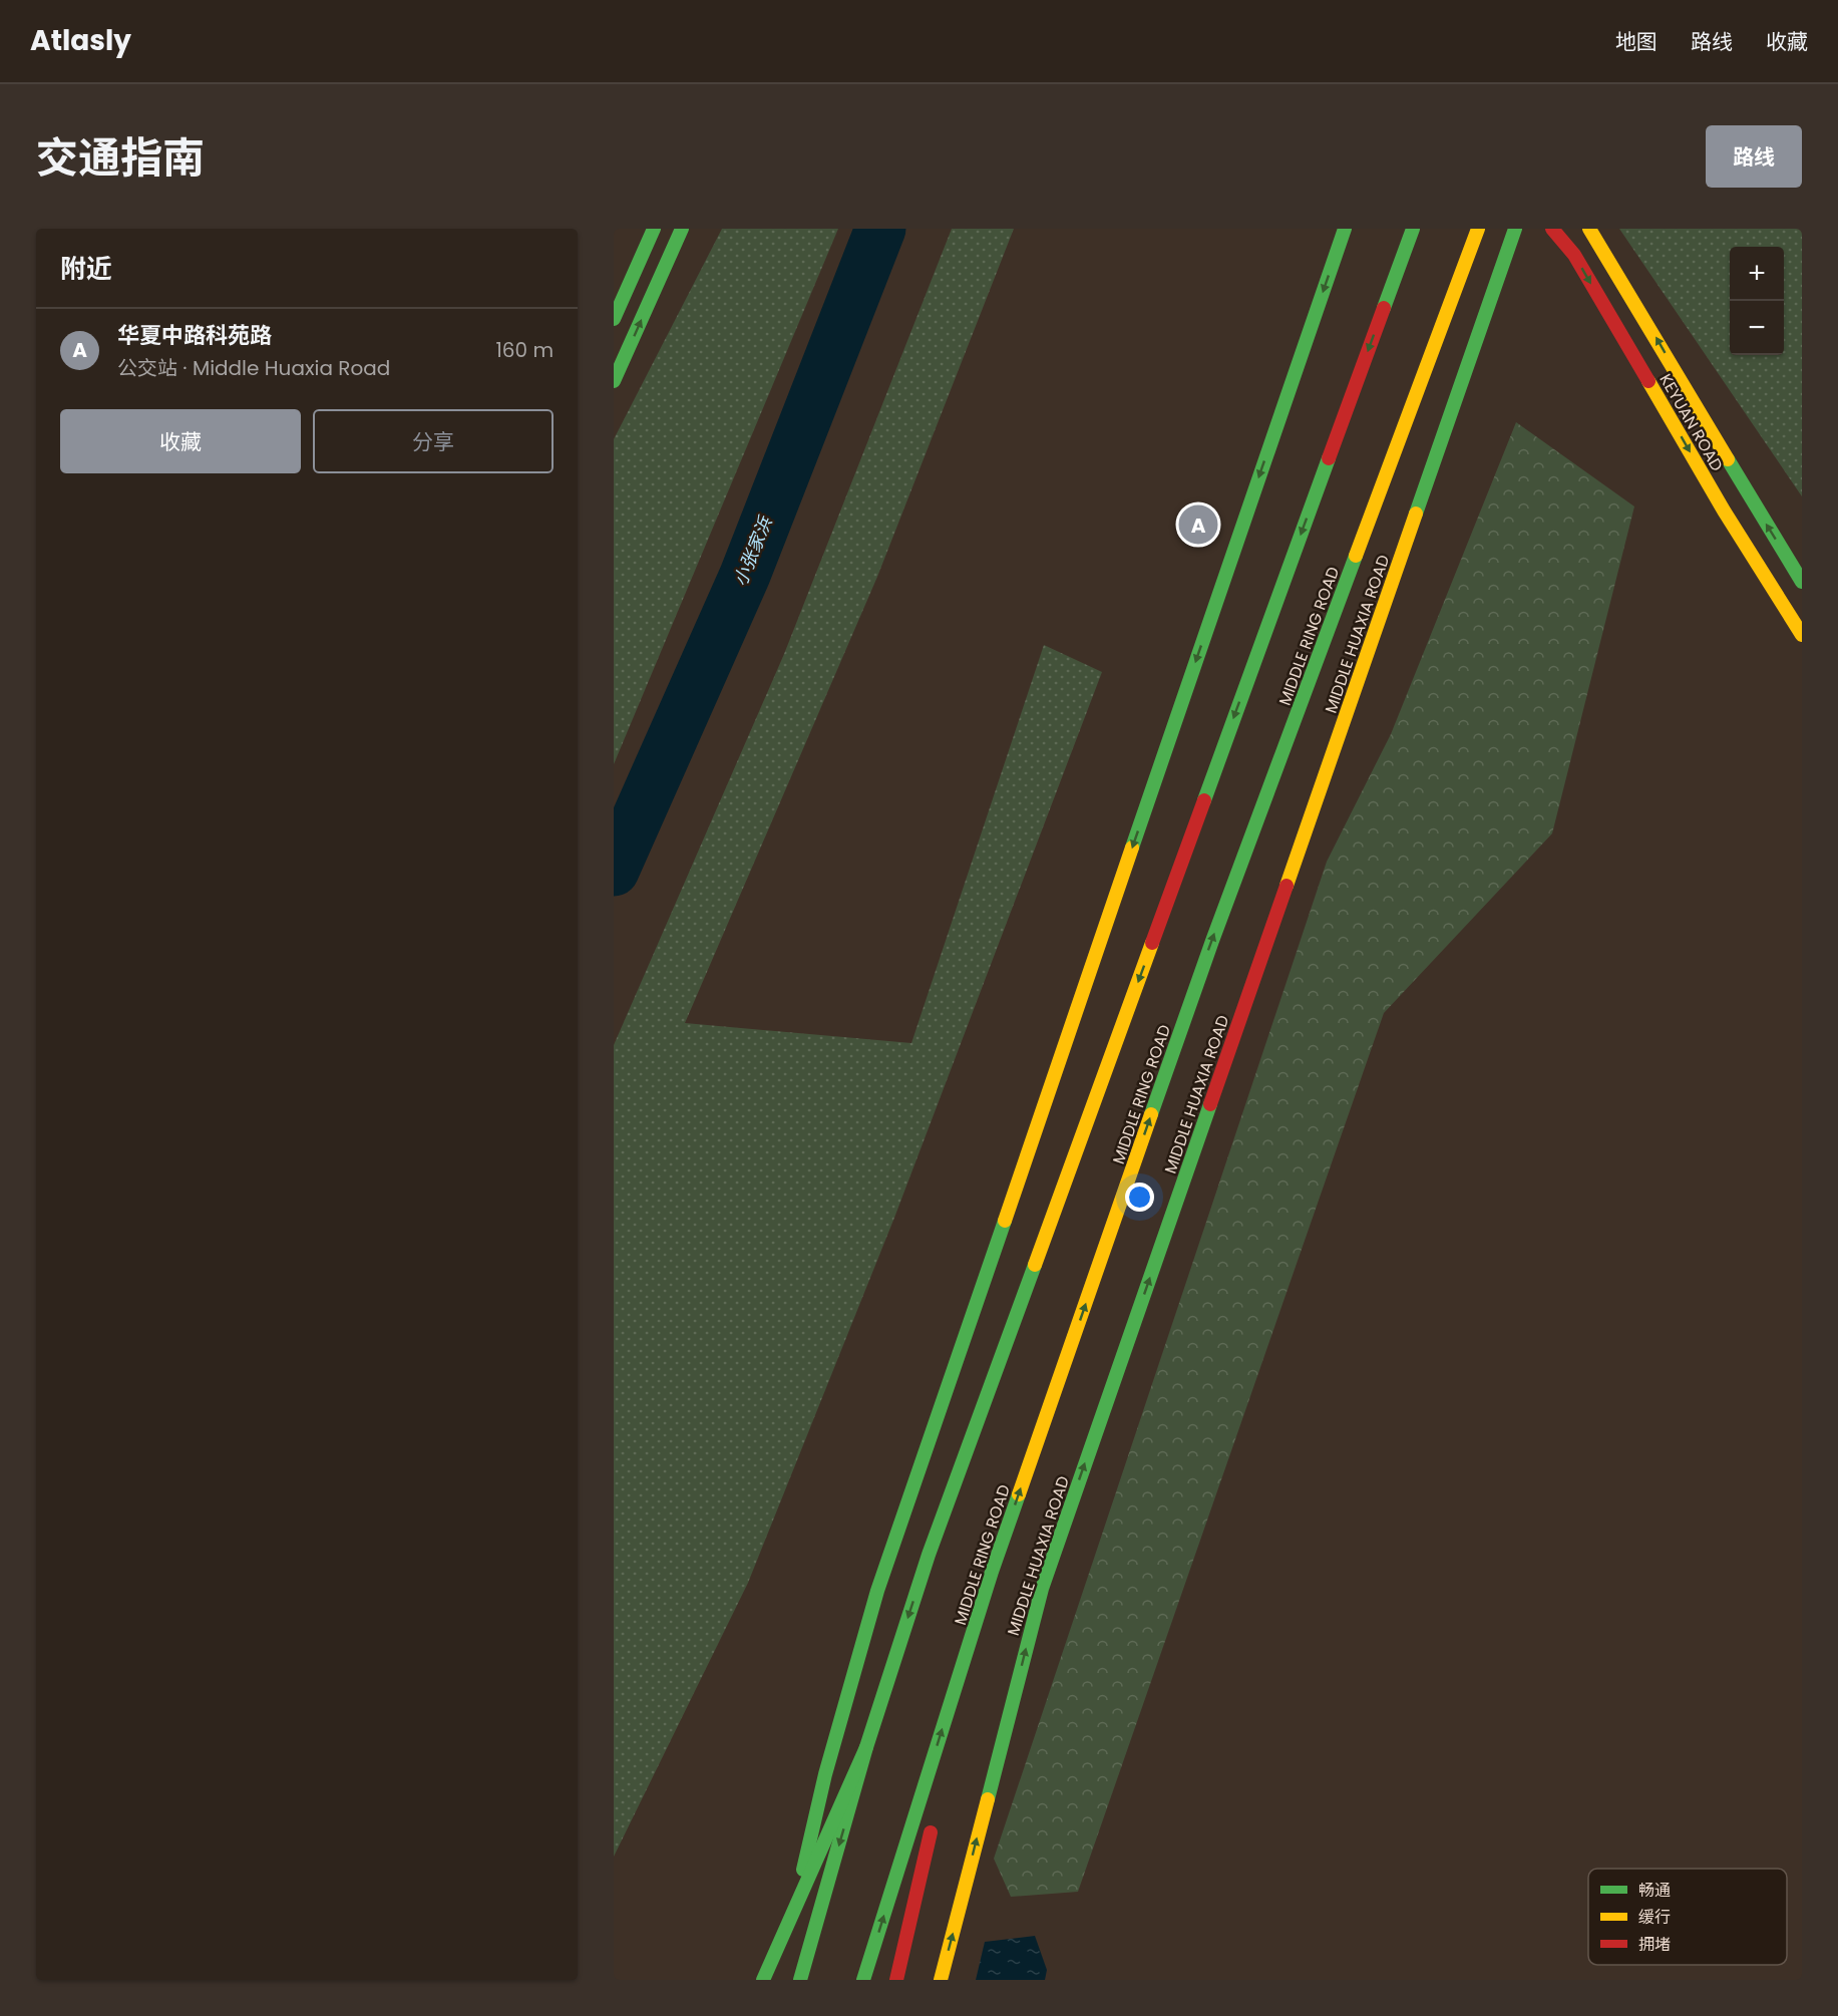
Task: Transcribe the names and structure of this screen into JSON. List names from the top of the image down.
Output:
{
  "streets": {
    "main road": ["KEYUAN ROAD", "MIDDLE HUAXIA ROAD", "MIDDLE RING ROAD"]
  },
  "water": ["小张家浜"],
  "legend": ["畅通", "缓行", "拥堵"],
  "page": {
    "header": "Atlasly",
    "nav": ["地图", "路线", "收藏"],
    "title": "交通指南",
    "buttons": [
      "路线",
      ["收藏", "分享"]
    ],
    "heading": "附近",
    "map_buttons": ["+", "−"],
    "list": [
      {
        "mark": "A",
        "name": "华夏中路科苑路",
        "note": "公交站 · Middle Huaxia Road",
        "value": "160 m"
      }
    ],
    "pins": "A"
  }
}
